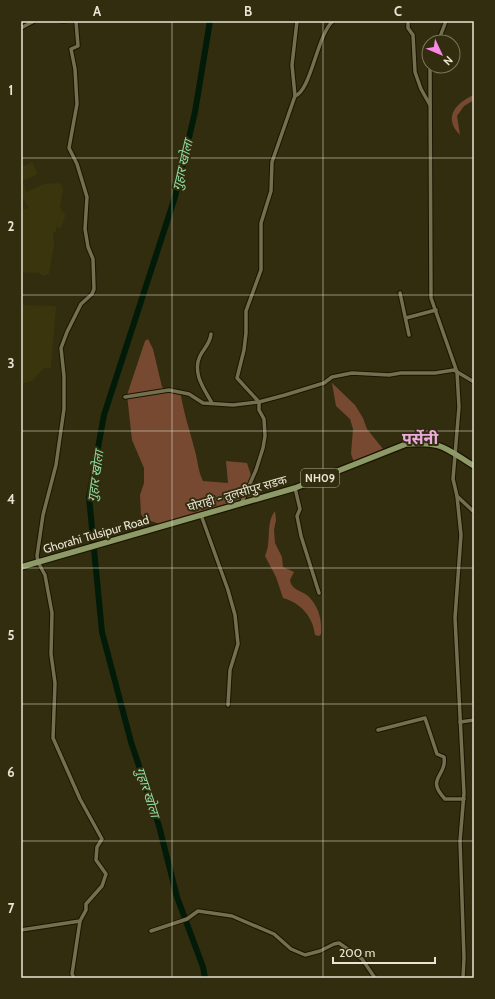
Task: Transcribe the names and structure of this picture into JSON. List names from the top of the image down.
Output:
{
  "streets": {
    "main road": ["NH09", "घोराही - तुलसीपुर सडक", "Ghorahi Tulsipur Road"]
  },
  "crossings": [
    ["NH09", "Ghorahi Tulsipur Road"],
    ["घोराही - तुलसीपुर सडक", "Ghorahi Tulsipur Road"]
  ],
  "districts": ["पर्सेनी"],
  "water": ["गुहार खोला"],
  "scale_bar": "200 m",
  "north": "bottom right",
  "grid": {
    "columns": ["A", "B", "C"],
    "rows": [
      "1",
      "2",
      "3",
      "4",
      "5",
      "6",
      "7"
    ]
  }
}
